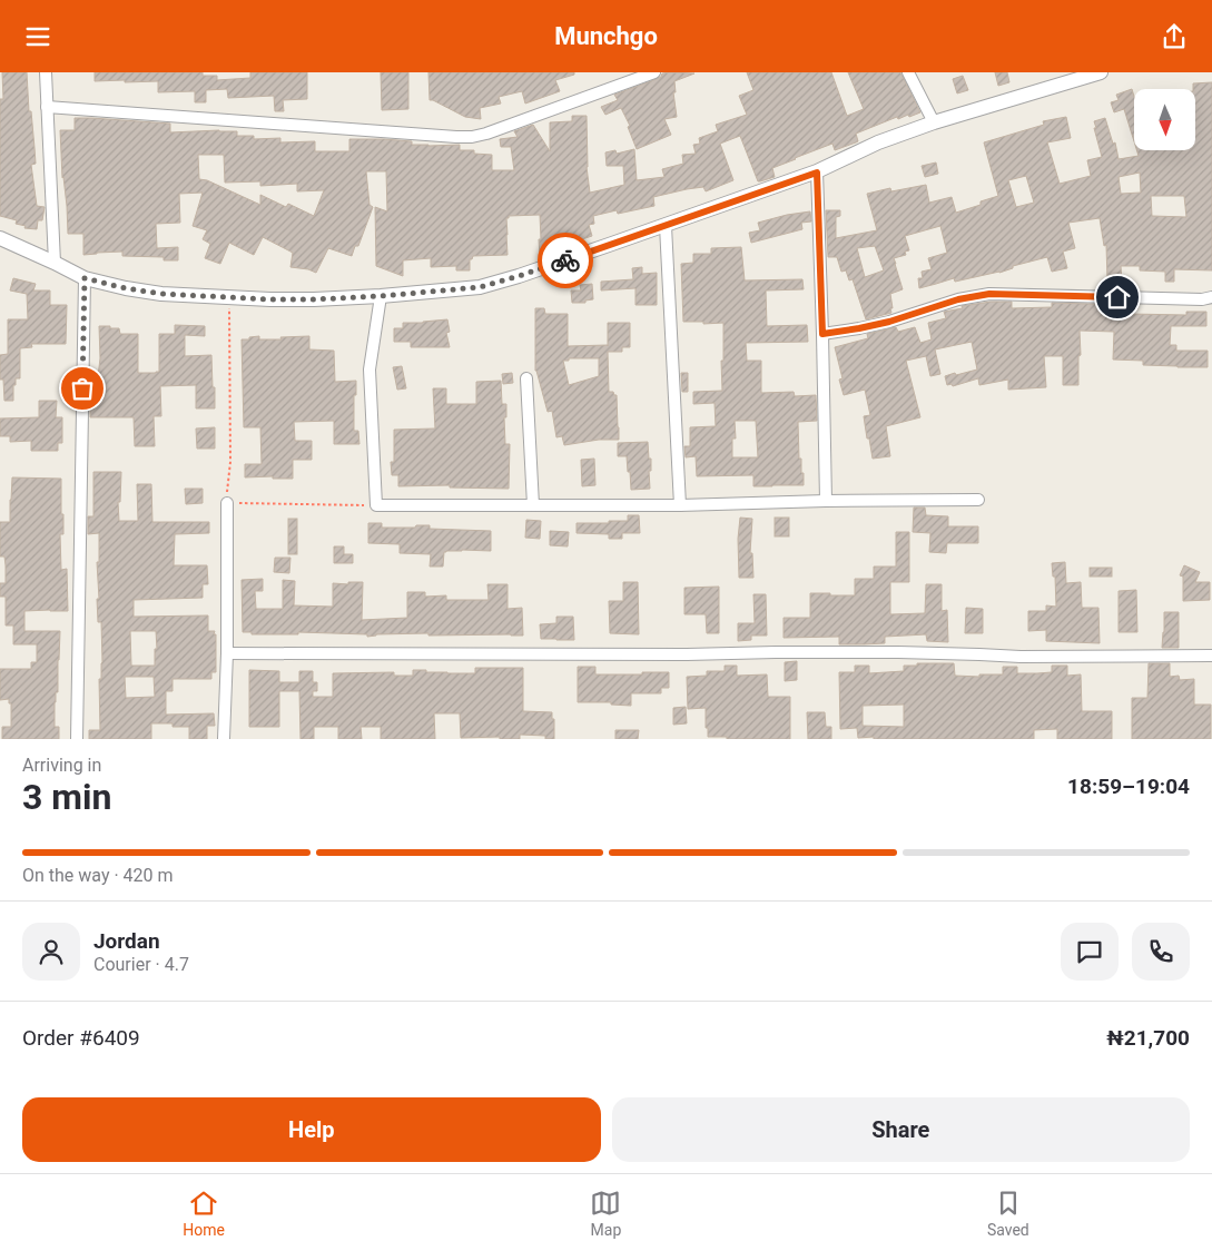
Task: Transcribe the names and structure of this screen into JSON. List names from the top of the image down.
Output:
{
  "north": "bottom",
  "page": {
    "header": "Munchgo",
    "heading": ["3 min", "Arriving in", "18:59–19:04"],
    "panel": [
      "Jordan",
      "Courier · 4.7",
      "Order #6409",
      "₦21,700"
    ],
    "bar": "On the way · 420 m",
    "buttons": ["Help", "Share"],
    "tabs": ["Home", "Map", "Saved"]
  }
}
